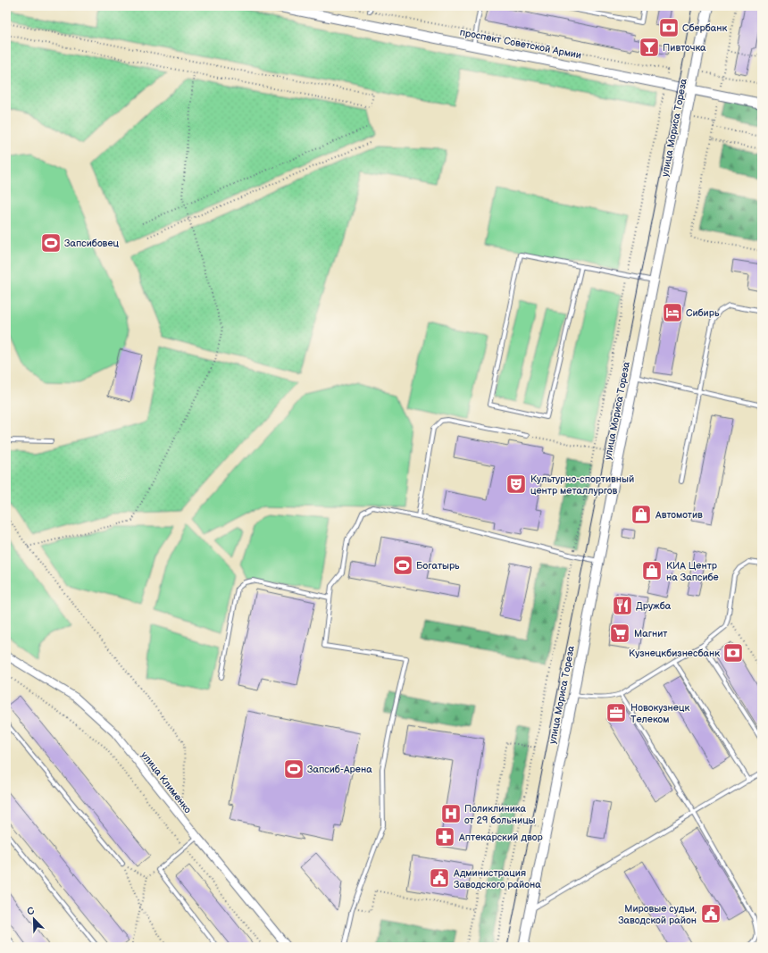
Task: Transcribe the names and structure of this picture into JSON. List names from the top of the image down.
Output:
{
  "streets": {
    "street": ["проспект Советской Армии", "улица Мориса Тореза", "улица Клименко"]
  },
  "crossings": [
    ["проспект Советской Армии", "улица Мориса Тореза"]
  ],
  "places": {
    "bank": ["Сбербанк", "Кузнецкбизнесбанк"],
    "bar": ["Пивточка"],
    "sports": ["Запсибовец", "Богатырь", "Запсиб-Арена"],
    "hotel": ["Сибирь"],
    "theatre": ["Культурно-спортивный центр металлургов"],
    "shop": ["Автомотив", "КИА Центр на Запсибе"],
    "restaurant": ["Дружба"],
    "supermarket": ["Магнит"],
    "office": ["Новокузнецк Телеком"],
    "hospital": ["Поликлиника от 29 больницы"],
    "pharmacy": ["Аптекарский двор"],
    "public building": ["Администрация Заводского района", "Мировые судьи, Заводской район"]
  },
  "north": "top left"
}
